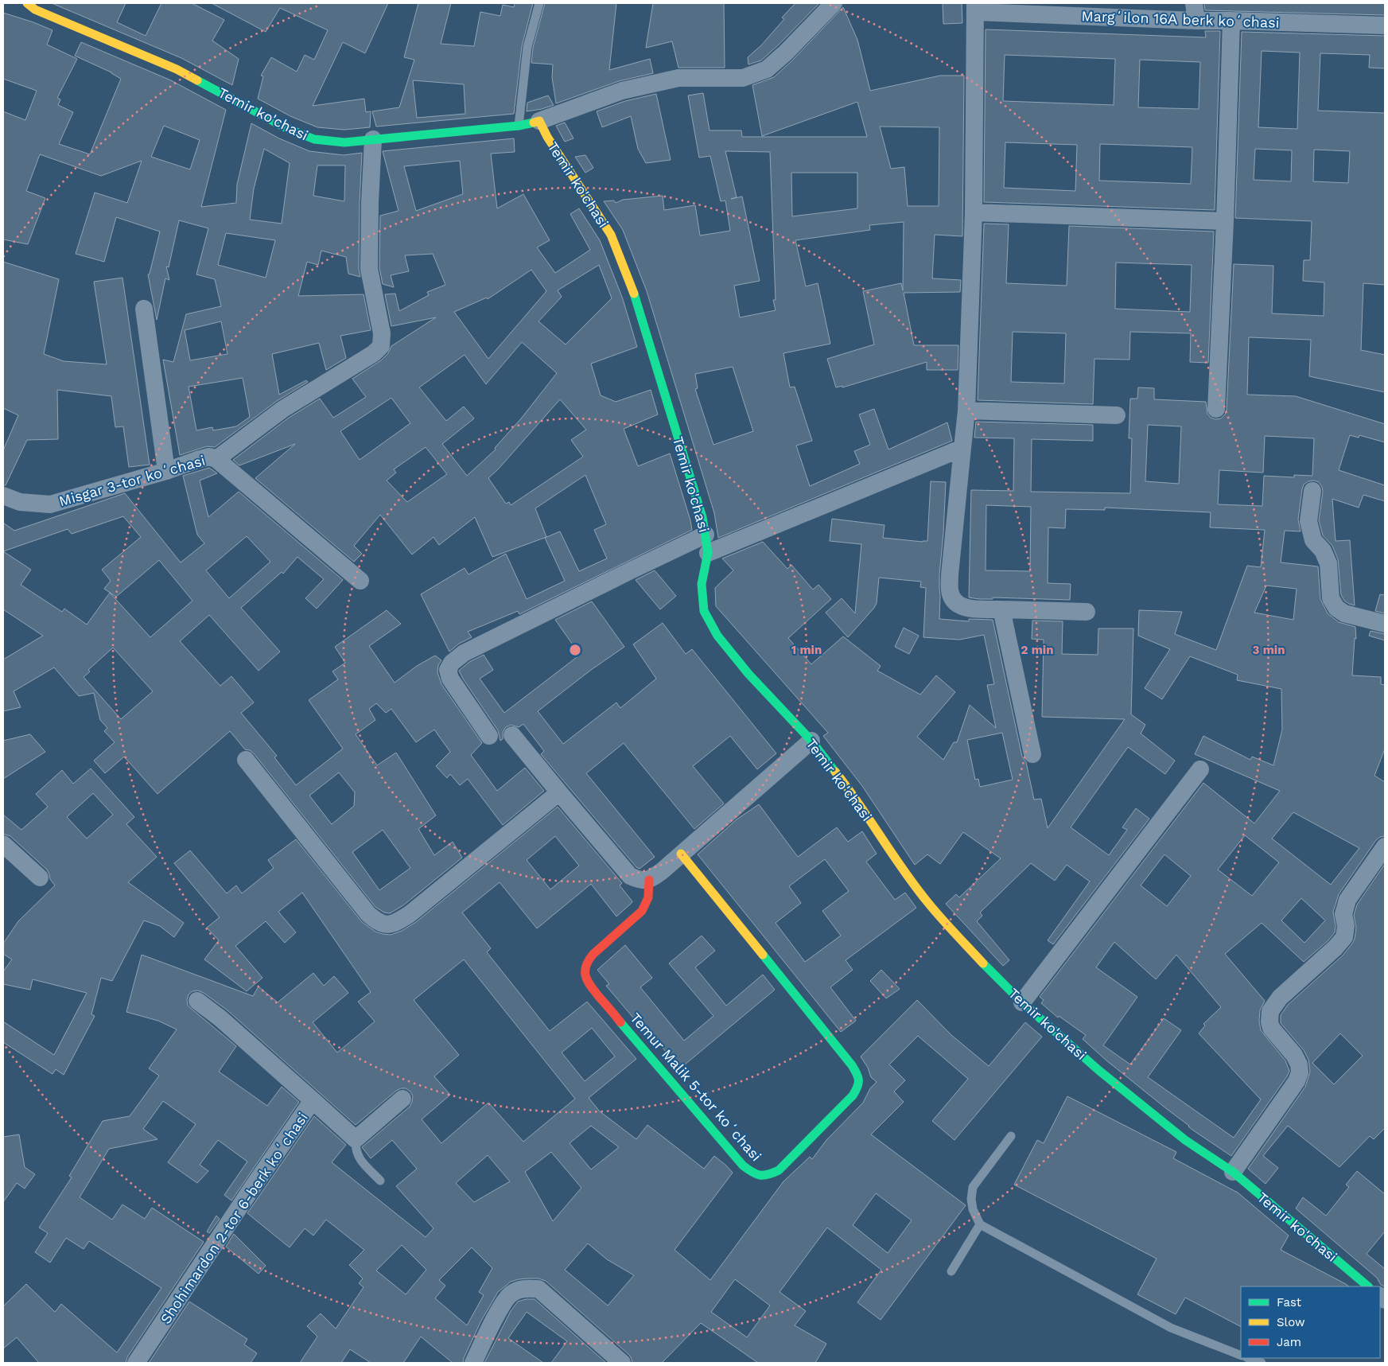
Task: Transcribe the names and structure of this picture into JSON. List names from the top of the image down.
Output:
{
  "streets": {
    "street": [
      "Margʻilon 16А berk koʻchasi",
      "Temir ko'chasi",
      "Misgar 3-tor koʻchasi",
      "Temur Malik 5-tor koʻchasi",
      "Shohimardon 2-tor 6-berk koʻchasi"
    ]
  },
  "legend": ["Fast", "Slow", "Jam"],
  "rings": ["1 min", "2 min", "3 min"]
}
